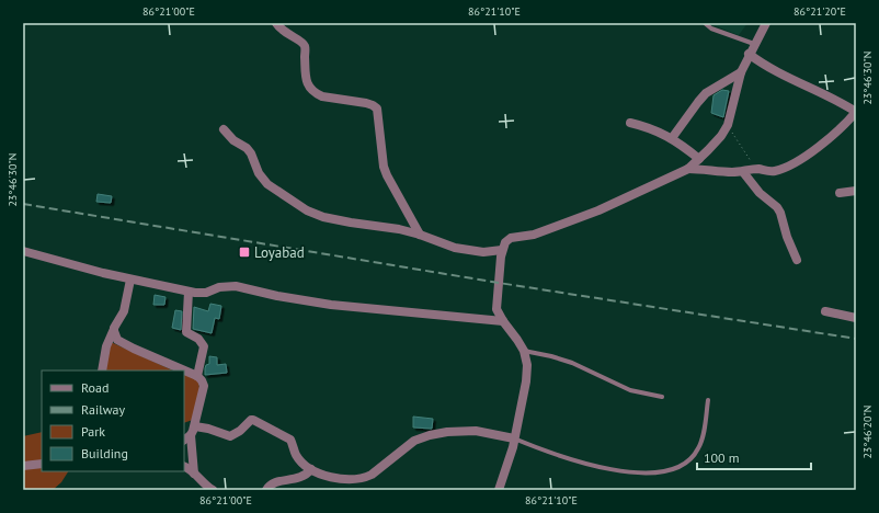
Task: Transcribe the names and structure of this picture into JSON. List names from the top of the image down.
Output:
{
  "places": {
    "transit": ["Loyabad"]
  },
  "legend": [
    "Road",
    "Railway",
    "Park",
    "Building"
  ],
  "scale_bar": "100 m",
  "coordinates": [
    "86°21'00\"E",
    "86°21'10\"E",
    "86°21'20\"E",
    "23°46'30\"N",
    "23°46'20\"N"
  ]
}
